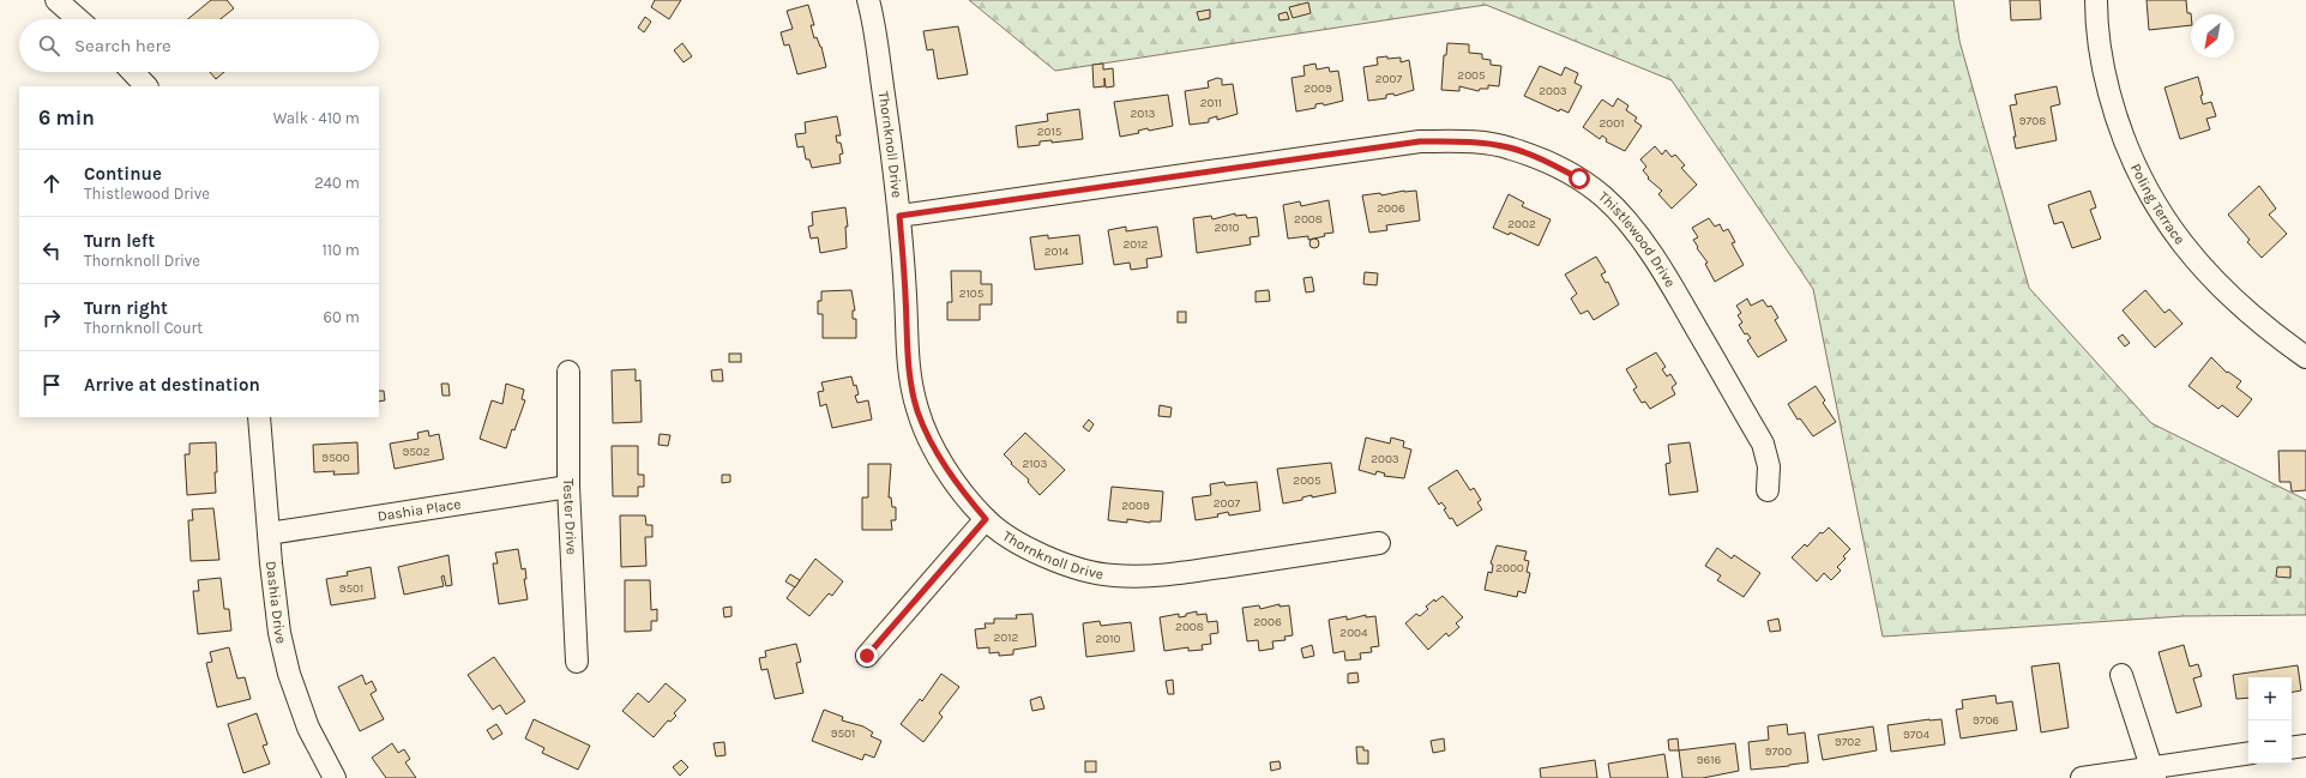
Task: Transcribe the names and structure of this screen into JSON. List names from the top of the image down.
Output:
{
  "streets": {
    "street": [
      "Thornknoll Drive",
      "Poling Terrace",
      "Thistlewood Drive",
      "Dashia Place",
      "Tester Drive",
      "Dashia Drive"
    ]
  },
  "crossings": [
    ["Thornknoll Drive", "Thistlewood Drive"],
    ["Dashia Place", "Tester Drive"],
    ["Dashia Place", "Dashia Drive"]
  ],
  "house_numbers": [
    "2005",
    "2007",
    "2009",
    "2003",
    "2011",
    "2013",
    "9708",
    "2001",
    "2015",
    "2006",
    "2008",
    "2002",
    "2010",
    "2012",
    "2014",
    "2105",
    "9502",
    "9500",
    "2003",
    "2103",
    "2005",
    "2007",
    "2009",
    "2000",
    "9501",
    "2006",
    "2008",
    "2004",
    "2012",
    "2010",
    "9706",
    "9501",
    "9704",
    "9702",
    "9700",
    "9616"
  ],
  "north": "bottom left",
  "page": {
    "search": "Search here",
    "heading": ["6 min", "Walk · 410 m"],
    "list": [
      ["Continue", "Thistlewood Drive", "240 m"],
      ["Turn left", "Thornknoll Drive", "110 m"],
      ["Turn right", "Thornknoll Court", "60 m"],
      "Arrive at destination"
    ],
    "map_buttons": ["+", "−"]
  }
}
